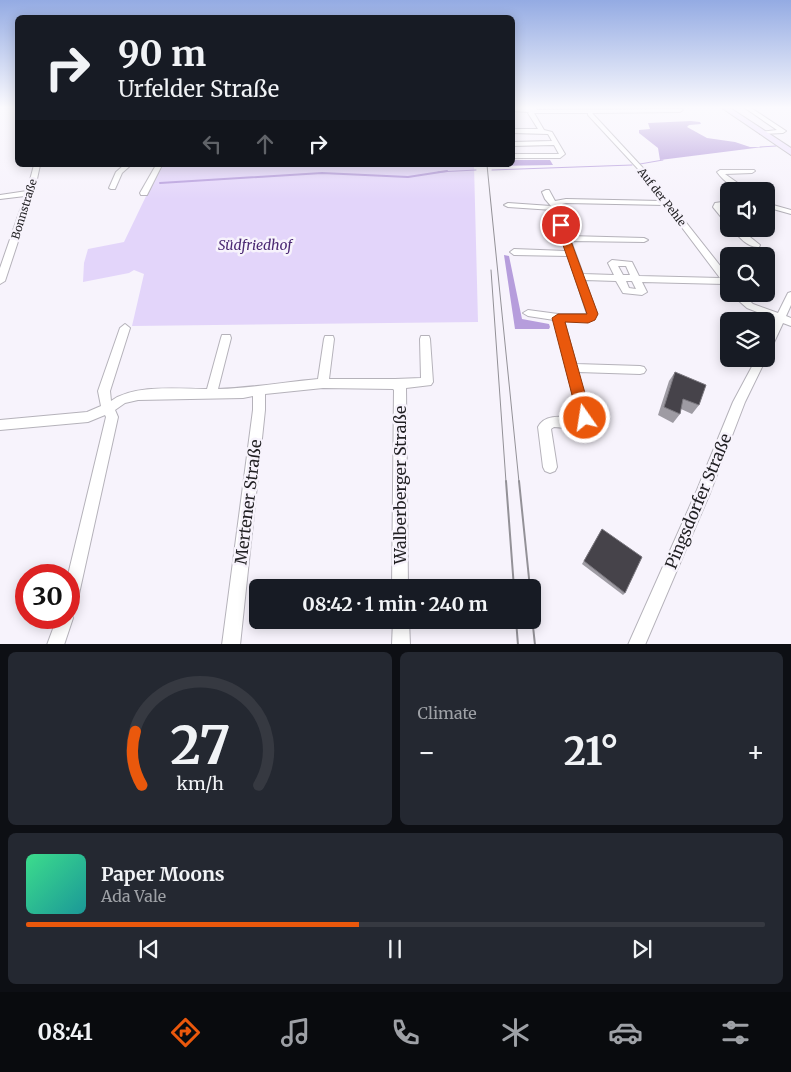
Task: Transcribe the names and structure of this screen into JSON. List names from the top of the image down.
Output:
{
  "streets": {
    "street": [
      "Auf der Pehle",
      "Bonnstraße",
      "Walberberger Straße",
      "Pingsdorfer Straße",
      "Mertener Straße"
    ]
  },
  "parks": ["Südfriedhof"],
  "page": {
    "turn": ["90 m", "Urfelder Straße"],
    "limit": "30",
    "trip": "08:42 · 1 min · 240 m",
    "tile": "Climate",
    "heat": ["−", "21°", "+"],
    "song": ["Paper Moons", "Ada Vale"],
    "tabs": "08:41",
    "gauge": ["27", "km/h"]
  }
}
